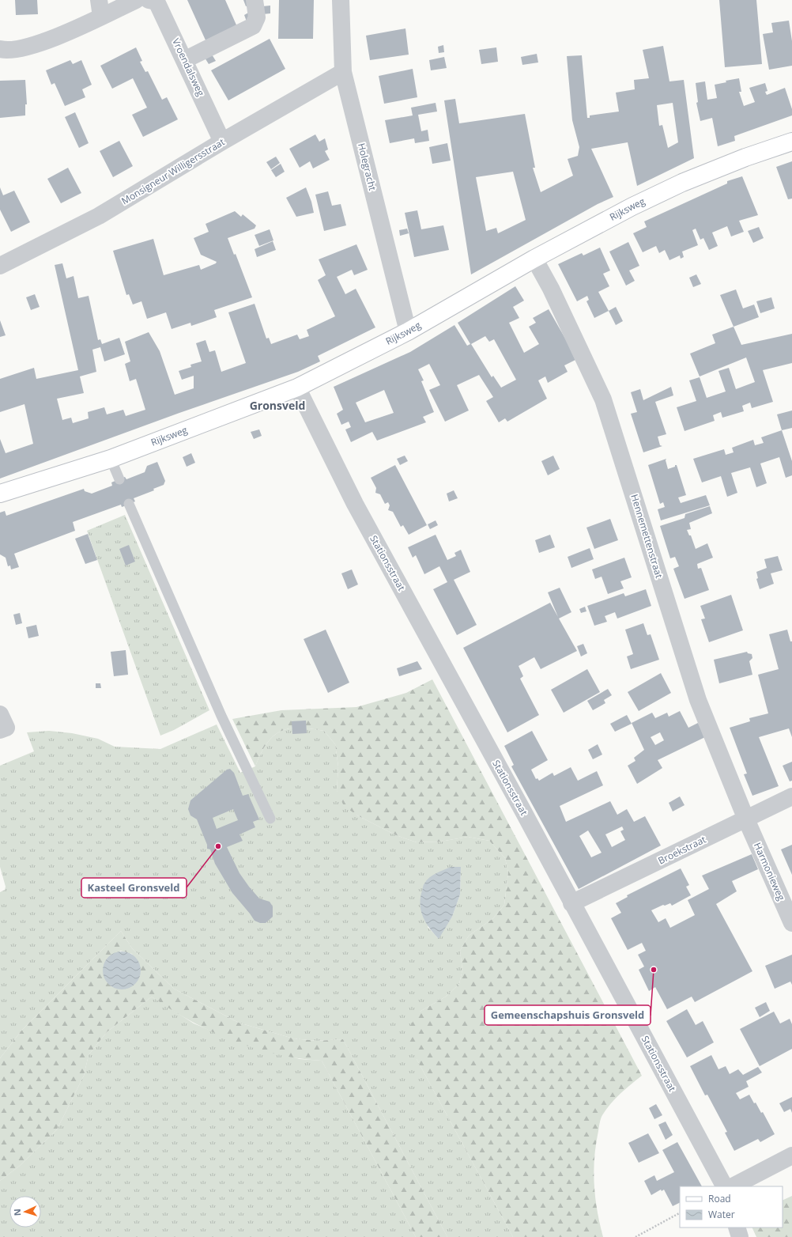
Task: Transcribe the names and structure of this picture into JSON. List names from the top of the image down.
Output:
{
  "streets": {
    "street": [
      "Vroendalsweg",
      "Holegracht",
      "Monsigneur Willigersstraat",
      "Rijksweg",
      "Hennemettenstraat",
      "Stationsstraat",
      "Broekstraat",
      "Harmonieweg"
    ]
  },
  "crossings": [
    ["Vroendalsweg", "Monsigneur Willigersstraat"],
    ["Holegracht", "Monsigneur Willigersstraat"],
    ["Holegracht", "Rijksweg"],
    ["Rijksweg", "Hennemettenstraat"],
    ["Rijksweg", "Stationsstraat"],
    ["Hennemettenstraat", "Broekstraat"],
    ["Hennemettenstraat", "Harmonieweg"],
    ["Stationsstraat", "Broekstraat"],
    ["Broekstraat", "Harmonieweg"]
  ],
  "districts": ["Gronsveld"],
  "places": ["Kasteel Gronsveld", "Gemeenschapshuis Gronsveld"],
  "legend": ["Road", "Water"],
  "north": "left"
}
